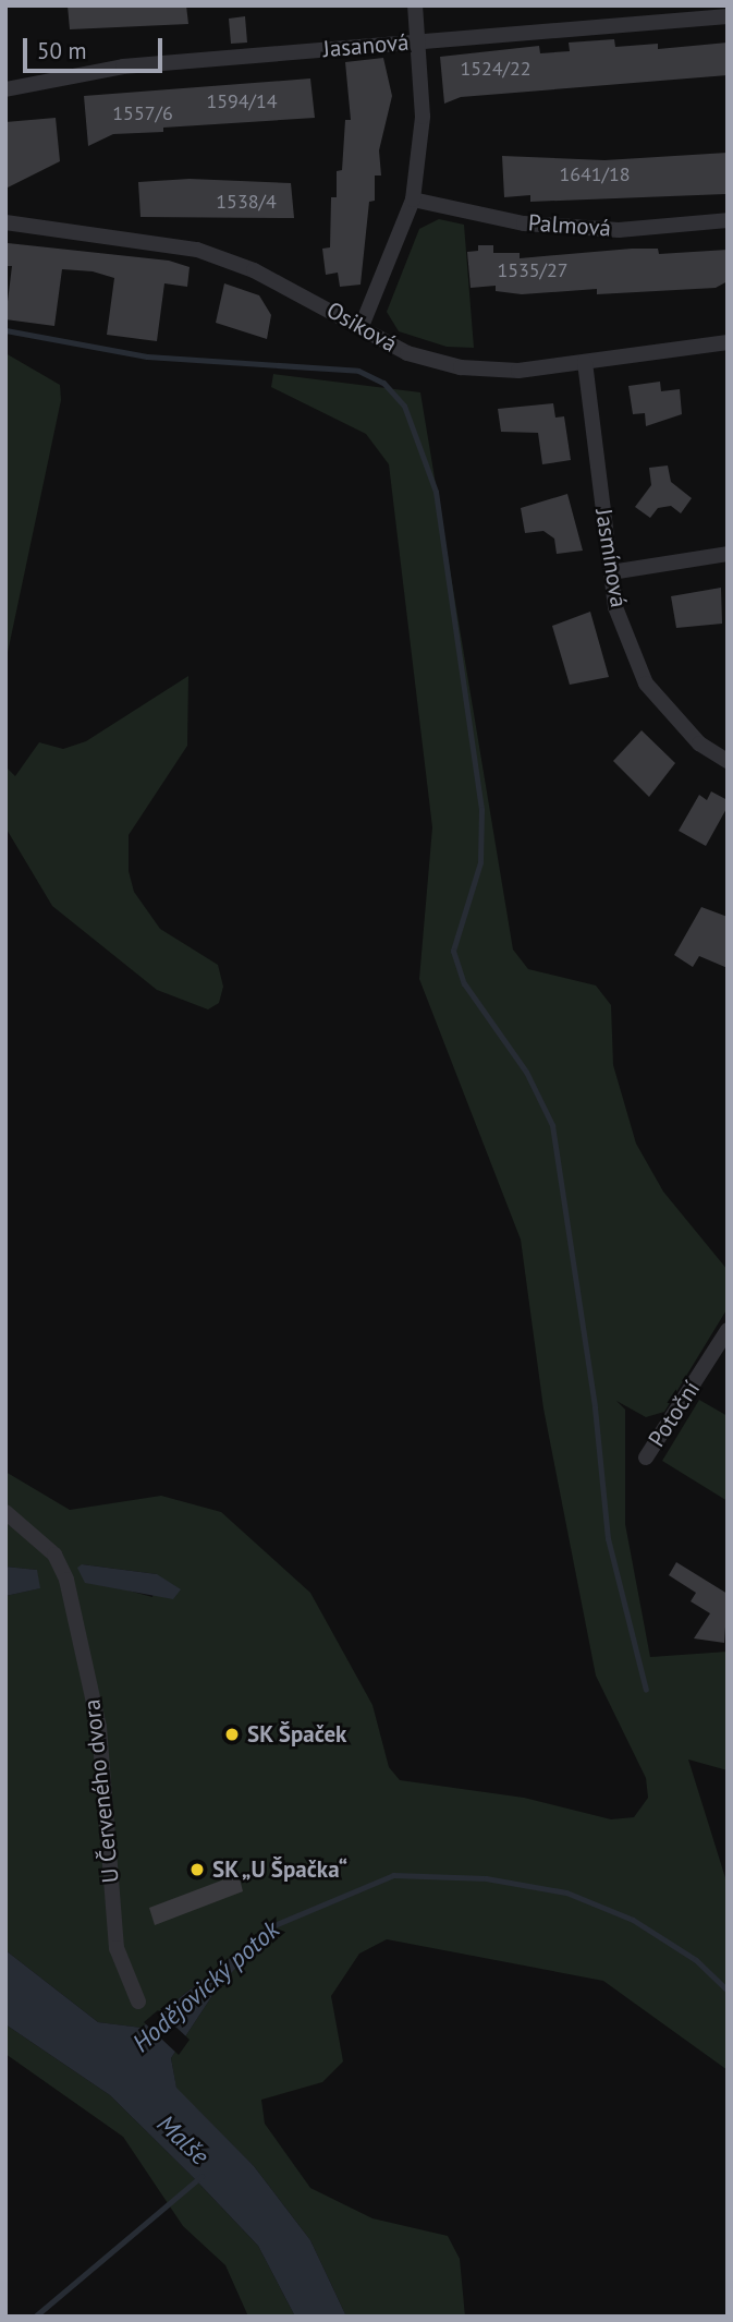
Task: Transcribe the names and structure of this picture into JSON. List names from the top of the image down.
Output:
{
  "streets": {
    "street": [
      "Jasanová",
      "Palmová",
      "Osiková",
      "Jasmínová",
      "Potoční",
      "U Červeného dvora"
    ]
  },
  "crossings": [
    ["Osiková", "Jasmínová"]
  ],
  "water": ["Hodějovický potok", "Malše"],
  "places": ["SK Špaček", "SK „U Špačka“"],
  "house_numbers": [
    "1524/22",
    "1594/14",
    "1557/6",
    "1641/18",
    "1538/4",
    "1535/27"
  ],
  "scale_bar": "50 m"
}
